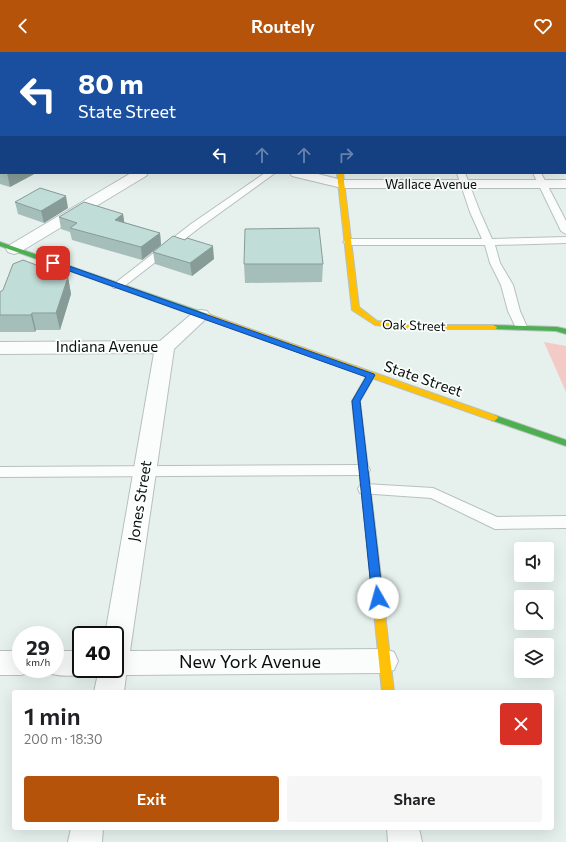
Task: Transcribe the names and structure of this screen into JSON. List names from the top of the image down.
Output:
{
  "streets": {
    "main road": ["Oak Street", "State Street"],
    "street": [
      "Wallace Avenue",
      "Indiana Avenue",
      "Jones Street",
      "New York Avenue"
    ]
  },
  "crossings": [
    ["Wallace Avenue", "Oak Street"],
    ["Indiana Avenue", "State Street"],
    ["Indiana Avenue", "Jones Street"]
  ],
  "page": {
    "header": "Routely",
    "turn": ["80 m", "State Street"],
    "speed": "29 km/h",
    "limit": "40",
    "heading": ["1 min", "200 m · 18:30"],
    "buttons": ["Exit", "Share"]
  }
}
